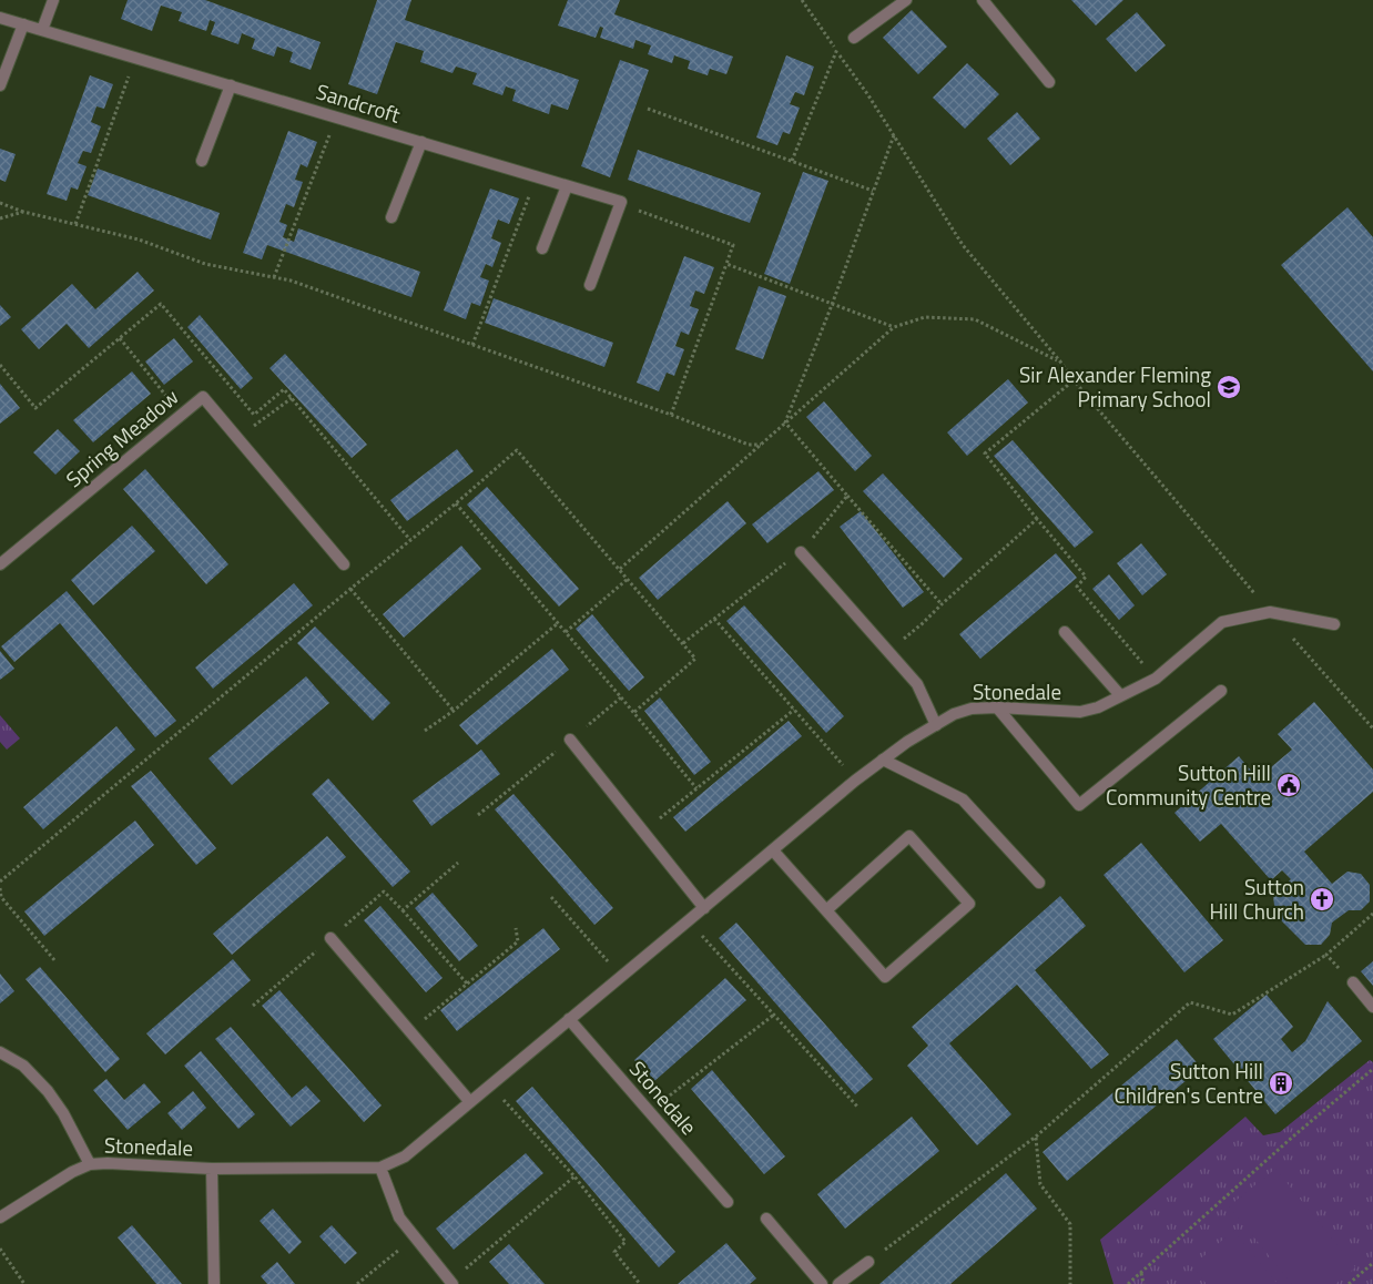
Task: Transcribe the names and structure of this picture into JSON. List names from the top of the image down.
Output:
{
  "streets": {
    "street": ["Sandcroft", "Spring Meadow", "Stonedale"]
  },
  "places": {
    "school or university": ["Sir Alexander Fleming Primary School"],
    "public building": ["Sutton Hill Community Centre"],
    "church": ["Sutton Hill Church"],
    "building": ["Sutton Hill Children's Centre"]
  }
}
